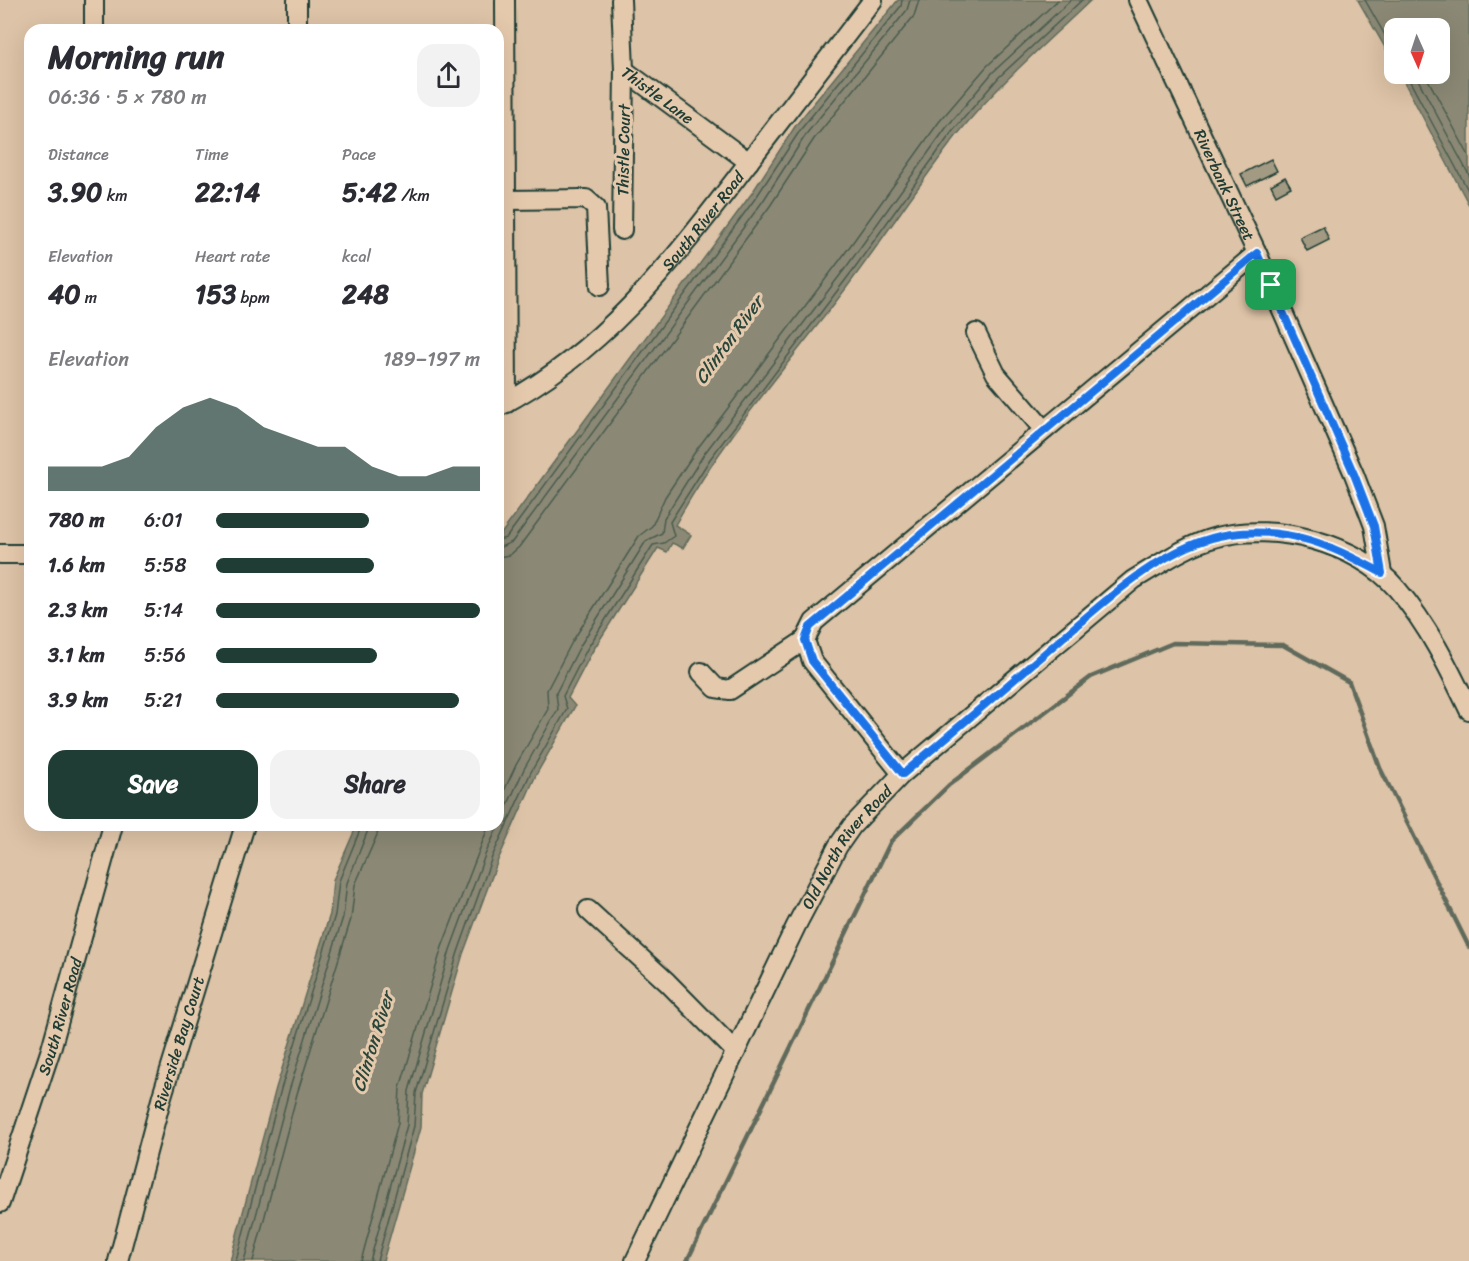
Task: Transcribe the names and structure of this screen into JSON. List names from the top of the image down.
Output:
{
  "streets": {
    "street": [
      "Thistle Lane",
      "Thistle Court",
      "Riverbank Street",
      "South River Road",
      "Old North River Road",
      "Riverside Bay Court"
    ]
  },
  "crossings": [
    ["Thistle Lane", "Thistle Court"],
    ["Thistle Lane", "South River Road"],
    ["Riverbank Street", "Old North River Road"]
  ],
  "water": ["Clinton River"],
  "north": "bottom",
  "page": {
    "heading": ["Morning run", "06:36 · 5 × 780 m"],
    "stats": [
      ["Distance", "3.90 km"],
      ["Time", "22:14"],
      ["Pace", "5:42 /km"],
      ["Elevation", "40 m"],
      ["Heart rate", "153 bpm"],
      ["kcal", "248"]
    ],
    "chart": ["Elevation", "189–197 m"],
    "list": [
      {
        "name": "780 m",
        "note": "6:01"
      },
      {
        "name": "1.6 km",
        "note": "5:58"
      },
      {
        "name": "2.3 km",
        "note": "5:14"
      },
      {
        "name": "3.1 km",
        "note": "5:56"
      },
      {
        "name": "3.9 km",
        "note": "5:21"
      }
    ],
    "buttons": ["Save", "Share"]
  }
}
